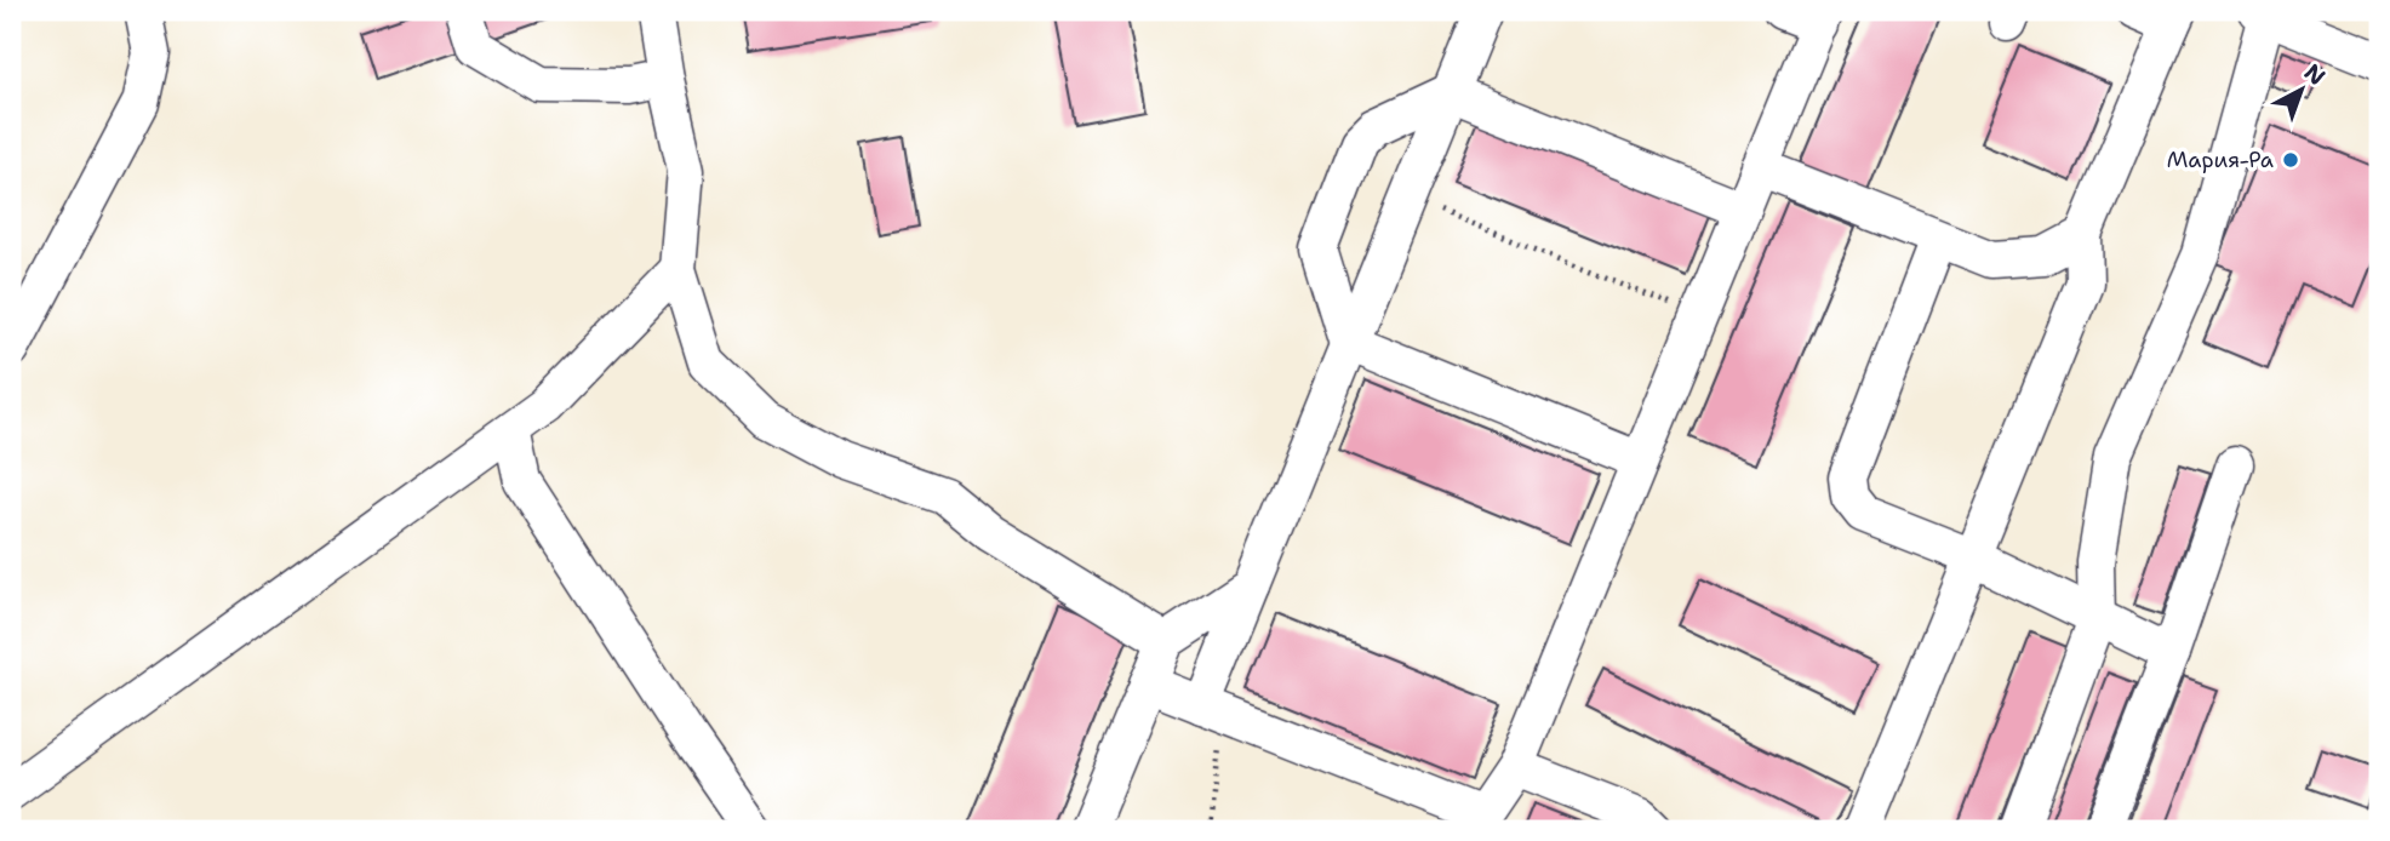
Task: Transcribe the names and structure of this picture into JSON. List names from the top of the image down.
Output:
{
  "places": ["Мария-Ра"],
  "north": "top right"
}
